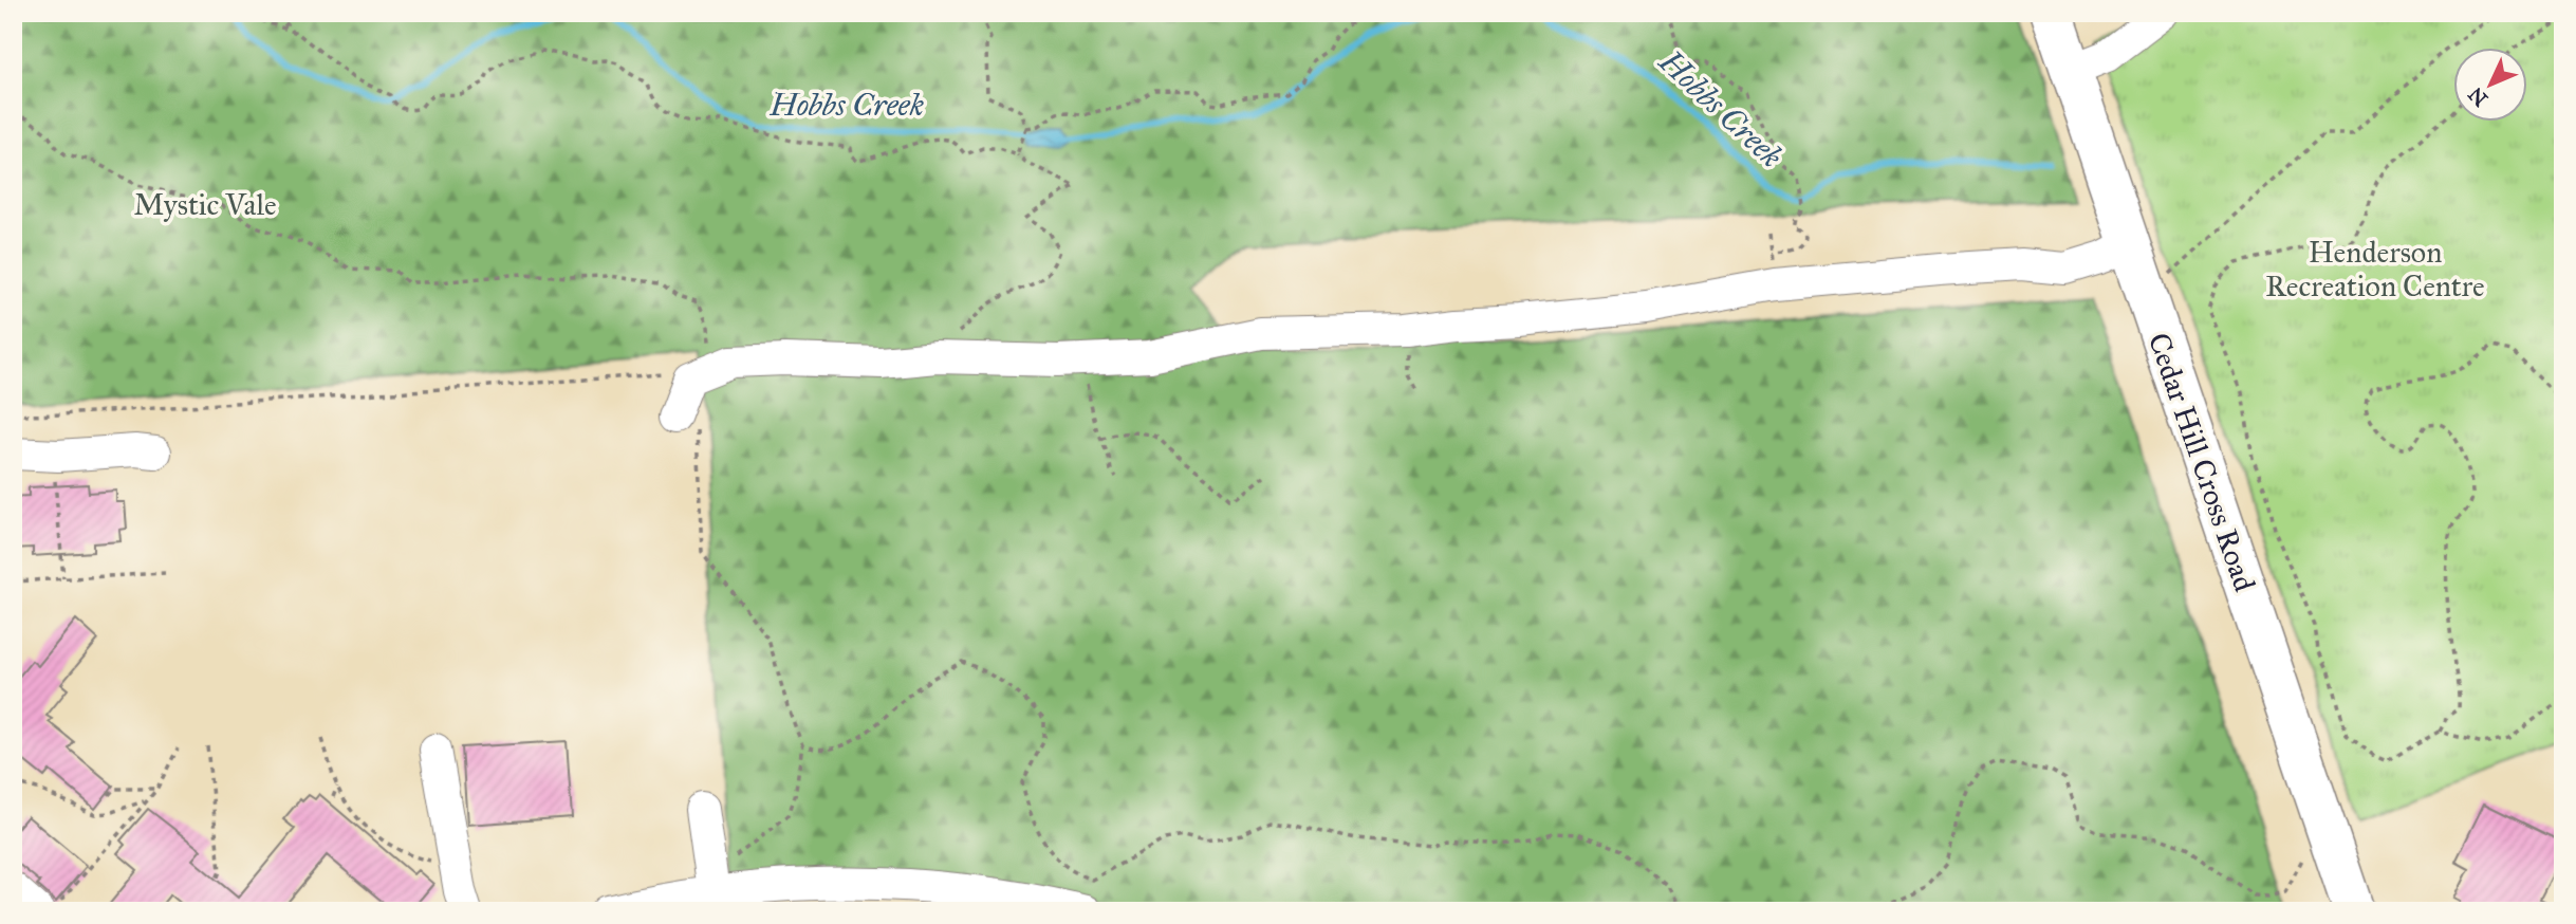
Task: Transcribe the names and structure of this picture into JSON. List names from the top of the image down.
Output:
{
  "streets": {
    "main road": ["Cedar Hill Cross Road"]
  },
  "water": ["Hobbs Creek"],
  "parks": ["Mystic Vale", "Henderson Recreation Centre"],
  "north": "bottom left"
}
